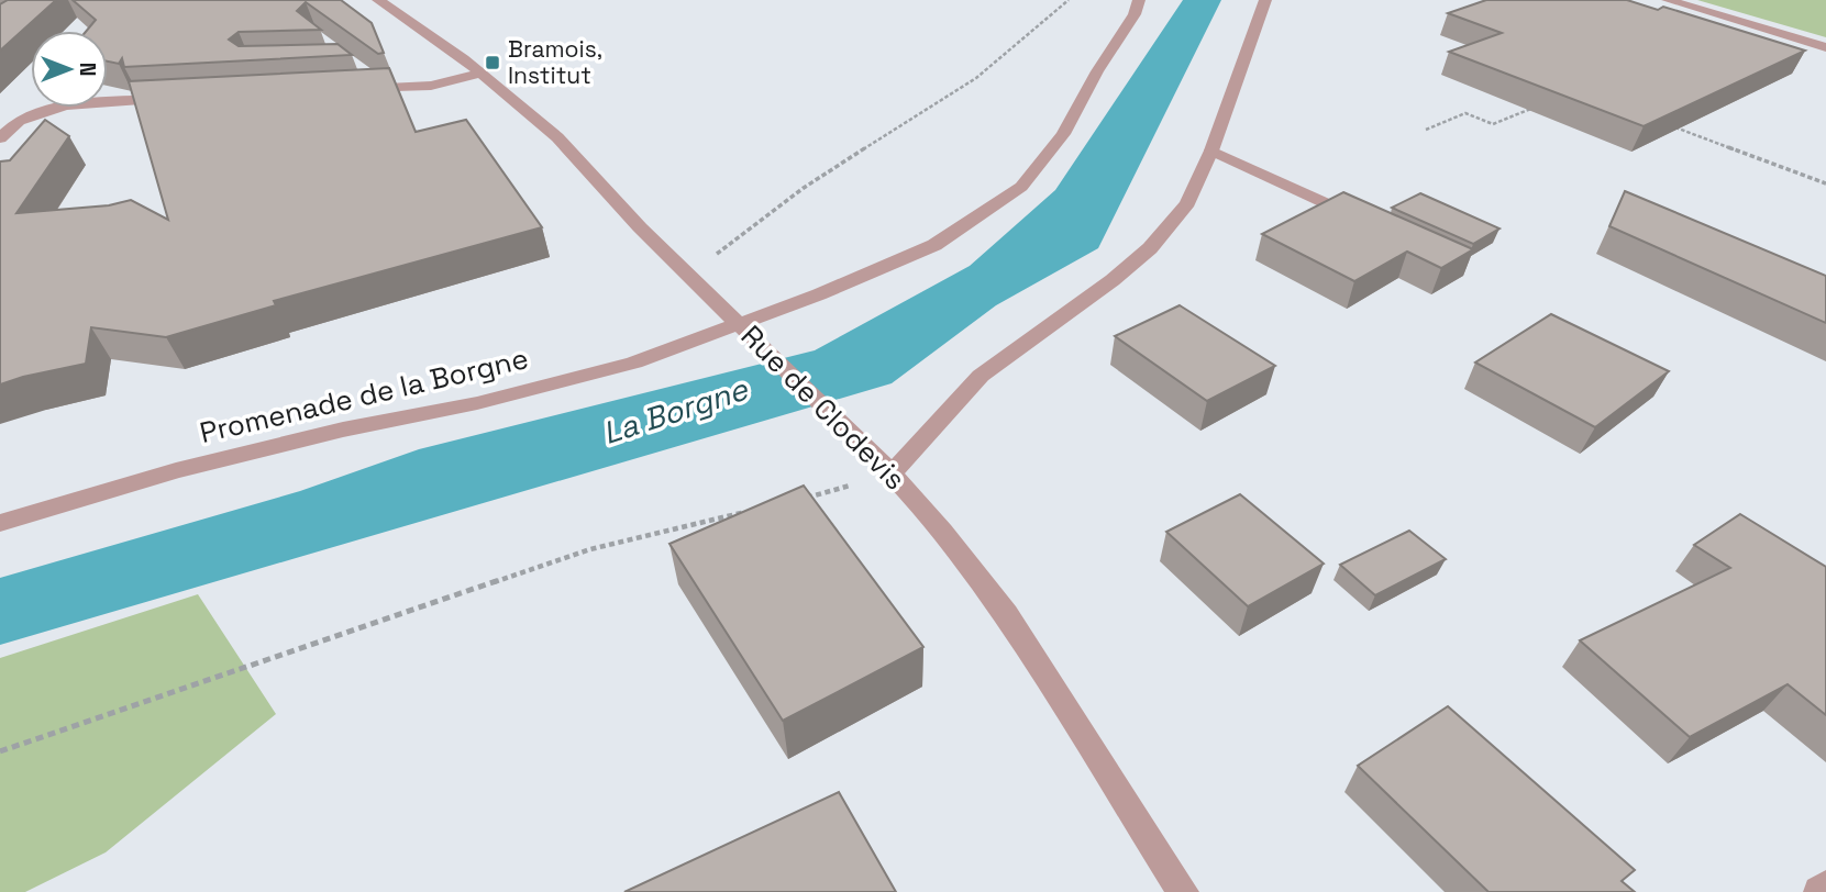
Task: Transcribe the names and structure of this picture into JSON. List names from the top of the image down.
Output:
{
  "streets": {
    "street": ["Promenade de la Borgne", "Rue de Clodevis"]
  },
  "crossings": [
    ["Promenade de la Borgne", "Rue de Clodevis"]
  ],
  "water": ["La Borgne"],
  "places": {
    "transit": ["Bramois, Institut"]
  },
  "north": "right"
}
